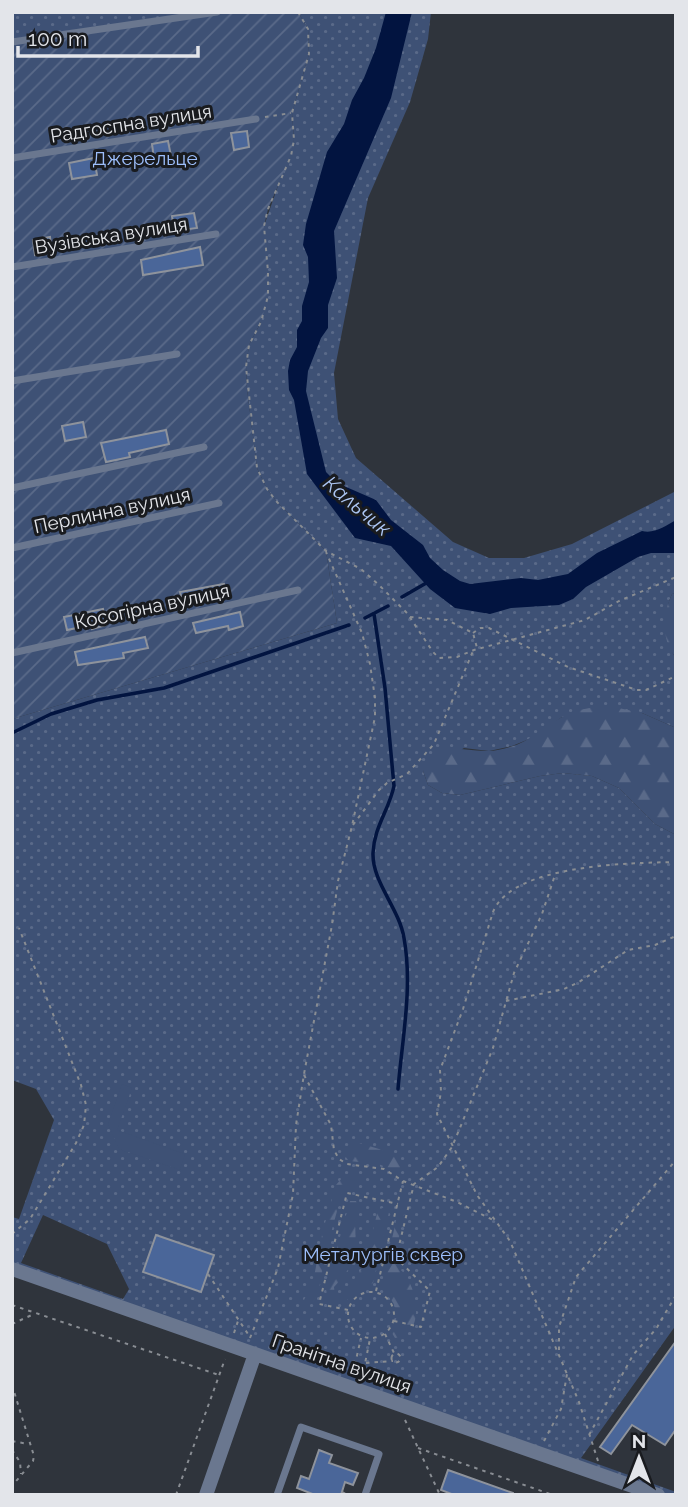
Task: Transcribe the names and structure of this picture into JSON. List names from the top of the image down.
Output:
{
  "streets": {
    "street": ["Гранітна вулиця"],
    "lane": [
      "Радгоспна вулиця",
      "Вузівська вулиця",
      "Перлинна вулиця",
      "Косогірна вулиця"
    ]
  },
  "water": ["Кальчик"],
  "parks": ["Джерельце", "Металургів сквер"],
  "scale_bar": "100 m",
  "north": "top"
}
